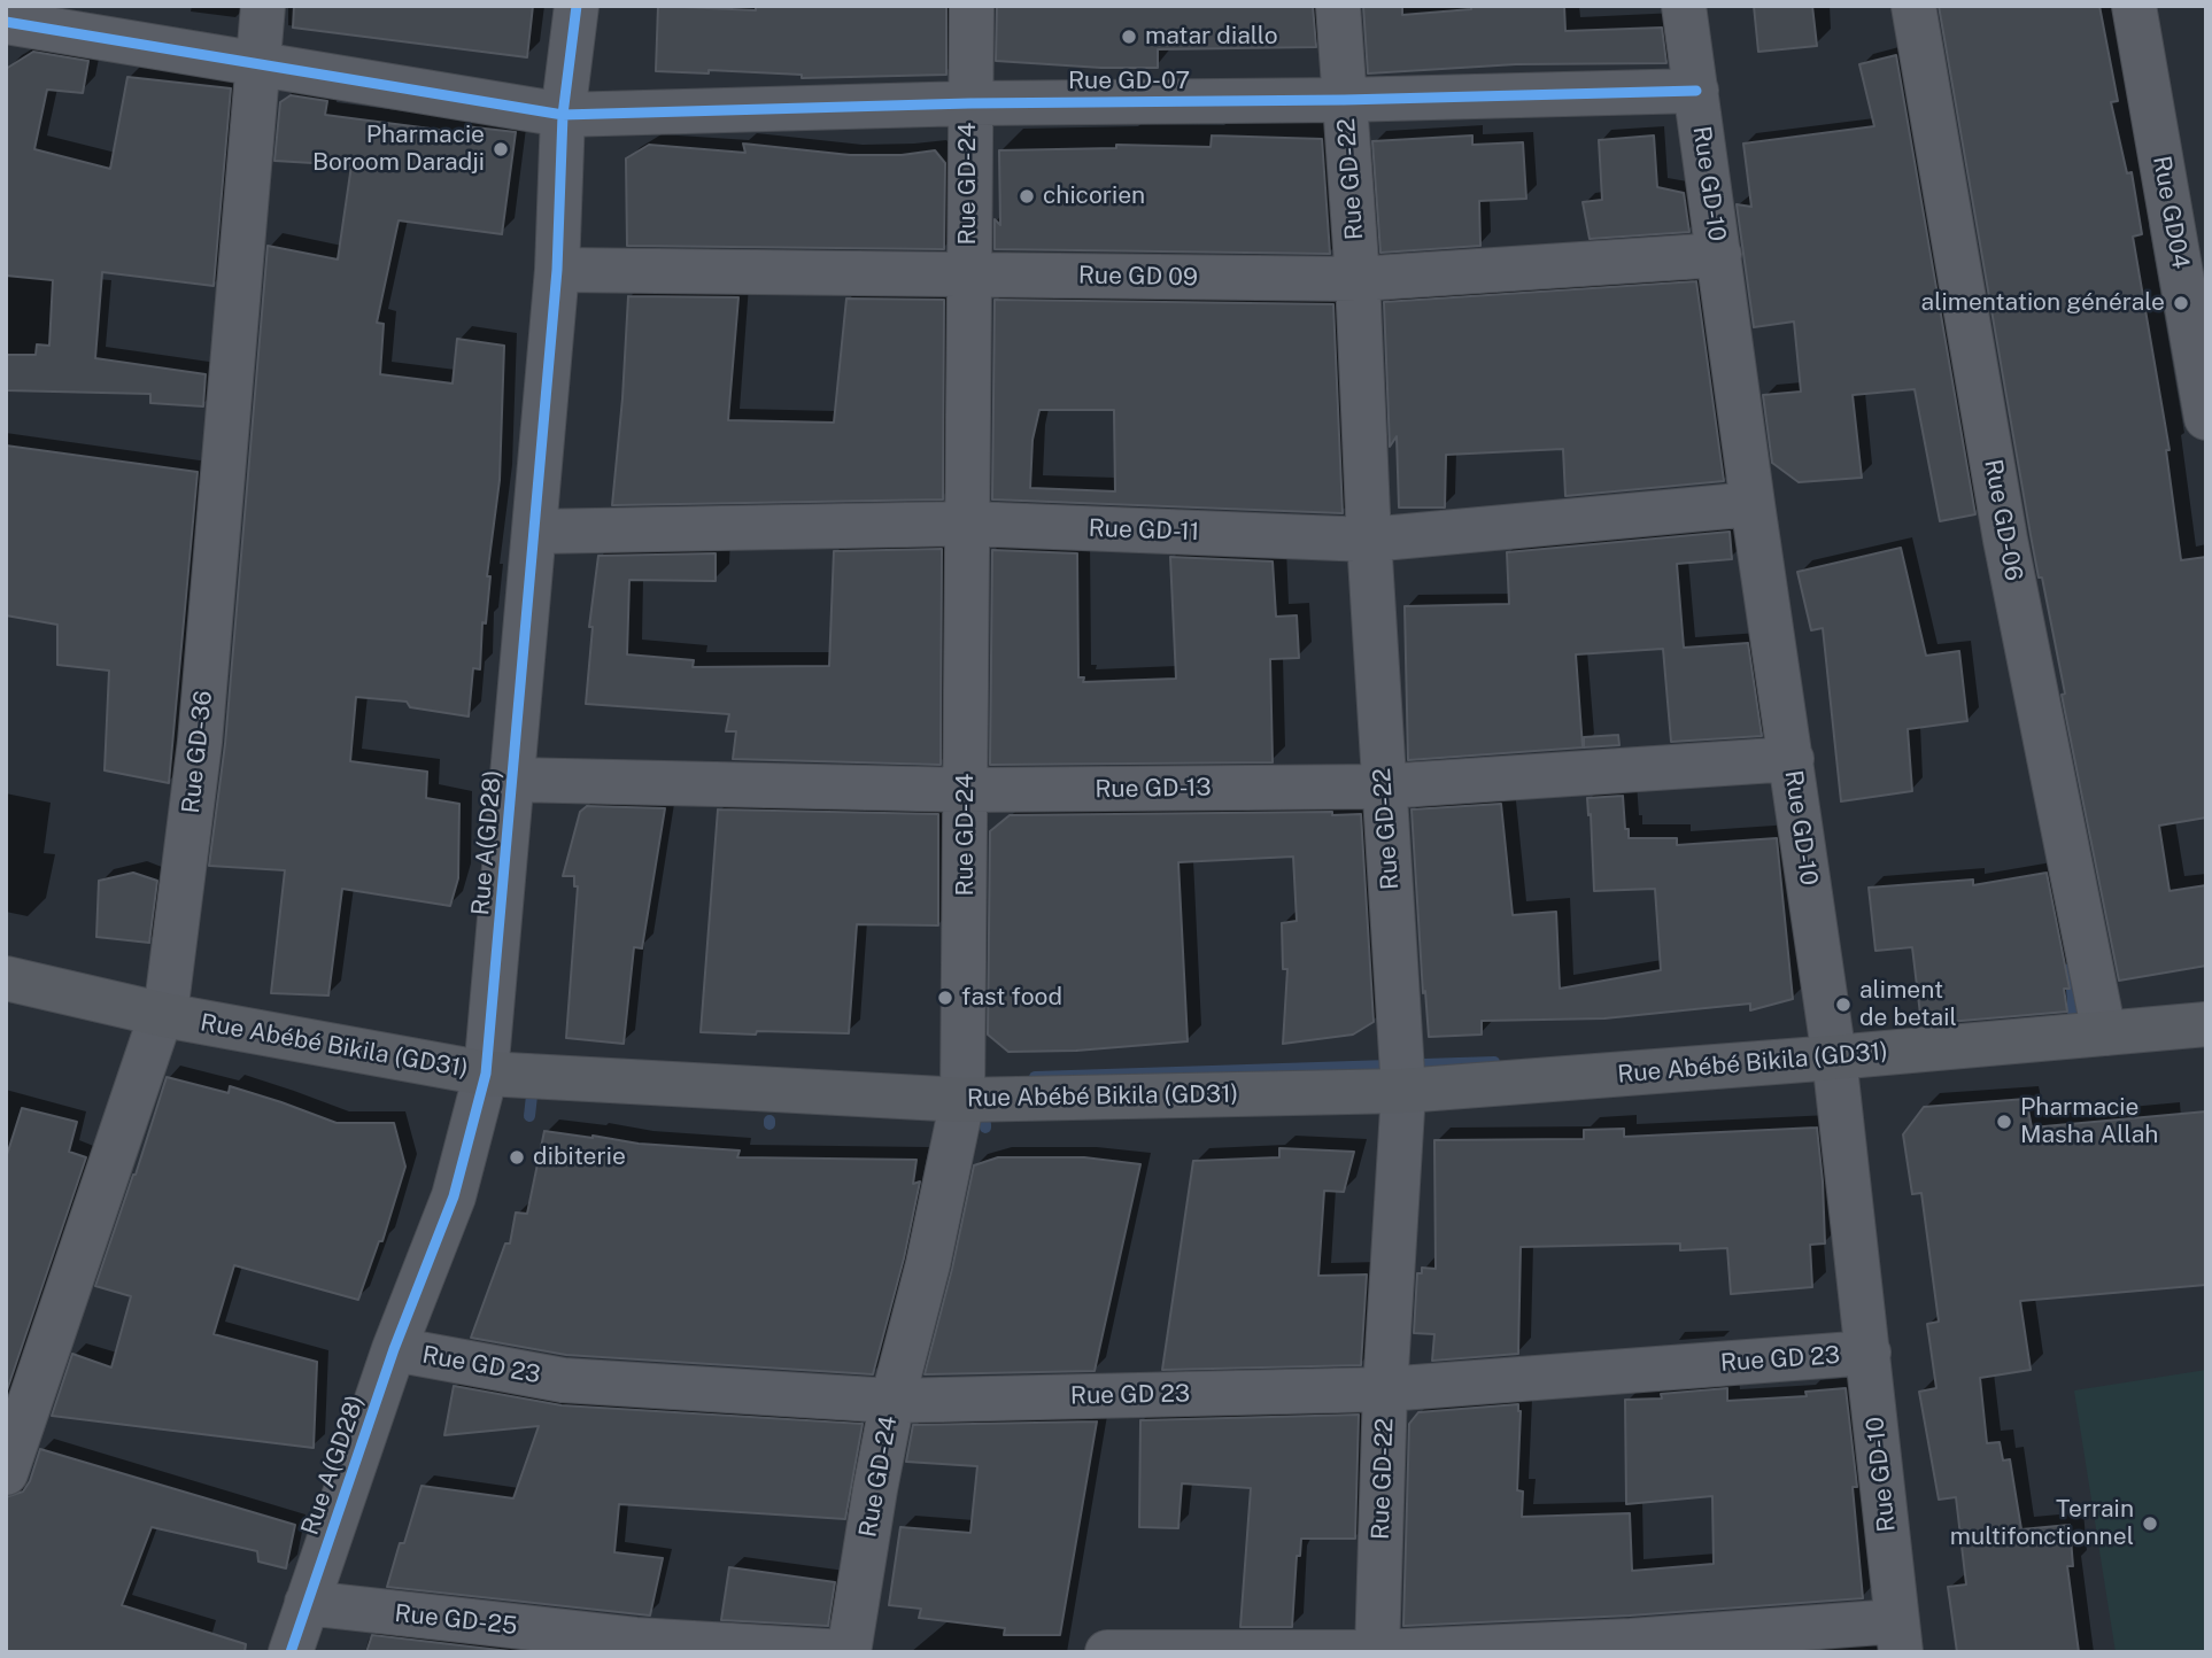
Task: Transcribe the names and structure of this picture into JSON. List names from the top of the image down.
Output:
{
  "streets": {
    "main road": ["Rue Abébé Bikila (GD31)"],
    "street": [
      "Rue GD-07",
      "Rue GD-22",
      "Rue GD-24",
      "Rue GD-10",
      "Rue GD04",
      "Rue GD 09",
      "Rue GD-06",
      "Rue GD-11",
      "Rue GD-36",
      "Rue GD-13",
      "Rue A(GD28)",
      "Rue GD 23",
      "Rue GD-25"
    ]
  },
  "crossings": [
    ["Rue GD-07", "Rue GD-22"],
    ["Rue GD-07", "Rue GD-24"],
    ["Rue GD-07", "Rue GD-10"],
    ["Rue GD-07", "Rue GD-36"],
    ["Rue GD-07", "Rue A(GD28)"],
    ["Rue GD-22", "Rue GD 09"],
    ["Rue GD-22", "Rue GD-11"],
    ["Rue GD-22", "Rue GD-13"],
    ["Rue GD-22", "Rue Abébé Bikila (GD31)"],
    ["Rue GD-22", "Rue GD 23"],
    ["Rue GD-24", "Rue GD 09"],
    ["Rue GD-24", "Rue GD-11"],
    ["Rue GD-24", "Rue GD-13"],
    ["Rue GD-24", "Rue Abébé Bikila (GD31)"],
    ["Rue GD-24", "Rue GD 23"],
    ["Rue GD-24", "Rue GD-25"],
    ["Rue GD-10", "Rue GD 09"],
    ["Rue GD-10", "Rue GD-11"],
    ["Rue GD-10", "Rue GD-13"],
    ["Rue GD-10", "Rue Abébé Bikila (GD31)"],
    ["Rue GD-10", "Rue GD 23"],
    ["Rue GD 09", "Rue A(GD28)"],
    ["Rue GD-06", "Rue Abébé Bikila (GD31)"],
    ["Rue GD-11", "Rue A(GD28)"],
    ["Rue GD-36", "Rue Abébé Bikila (GD31)"],
    ["Rue GD-13", "Rue A(GD28)"],
    ["Rue A(GD28)", "Rue Abébé Bikila (GD31)"],
    ["Rue A(GD28)", "Rue GD 23"],
    ["Rue A(GD28)", "Rue GD-25"]
  ],
  "places": [
    "matar diallo",
    "Pharmacie Boroom Daradji",
    "chicorien",
    "alimentation générale",
    "fast food",
    "aliment de betail",
    "Pharmacie Masha Allah",
    "dibiterie",
    "Terrain multifonctionnel"
  ]
}
